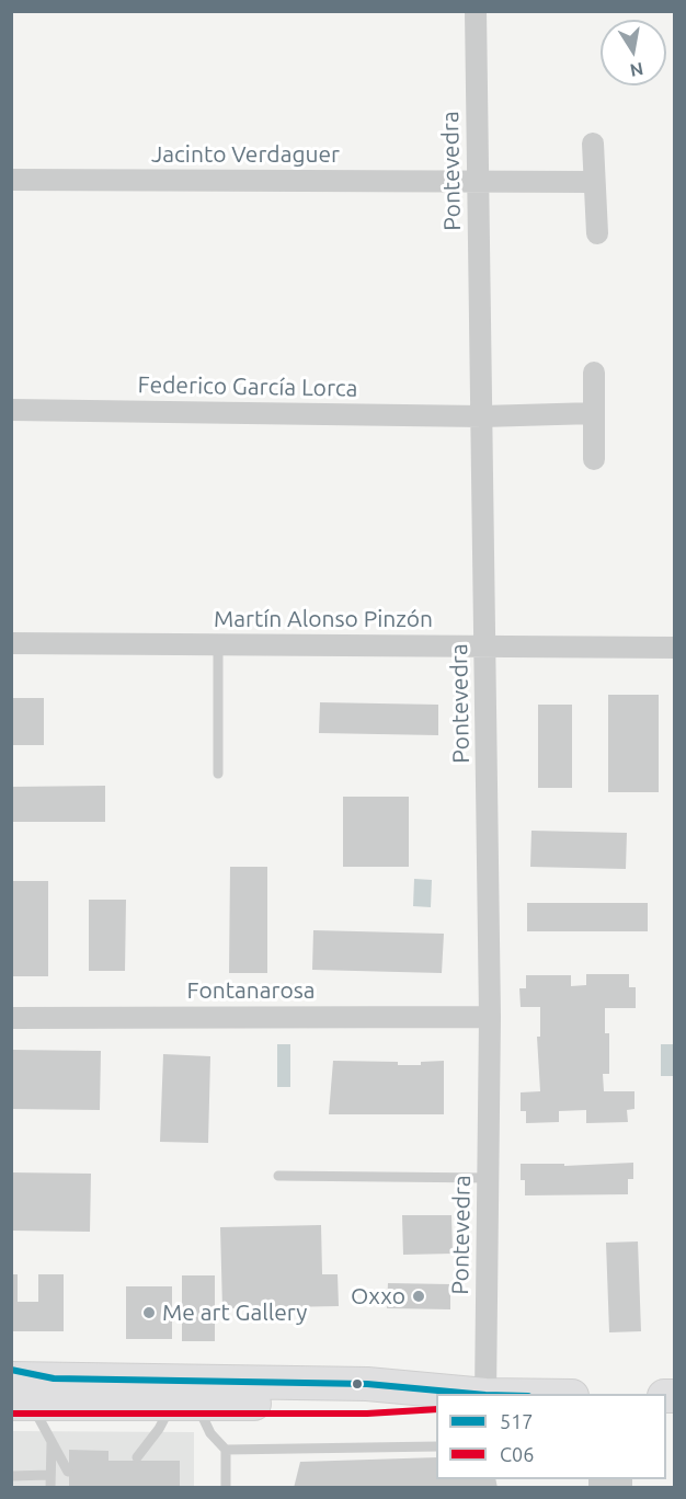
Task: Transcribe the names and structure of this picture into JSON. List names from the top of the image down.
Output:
{
  "streets": {
    "street": [
      "Jacinto Verdaguer",
      "Pontevedra",
      "Federico García Lorca",
      "Martín Alonso Pinzón",
      "Fontanarosa"
    ]
  },
  "crossings": [
    ["Jacinto Verdaguer", "Pontevedra"],
    ["Pontevedra", "Federico García Lorca"],
    ["Pontevedra", "Martín Alonso Pinzón"],
    ["Pontevedra", "Fontanarosa"]
  ],
  "places": ["Oxxo", "Me art Gallery"],
  "lines": ["transit line 517", "transit line C06"],
  "legend": ["517", "C06"],
  "north": "bottom"
}
